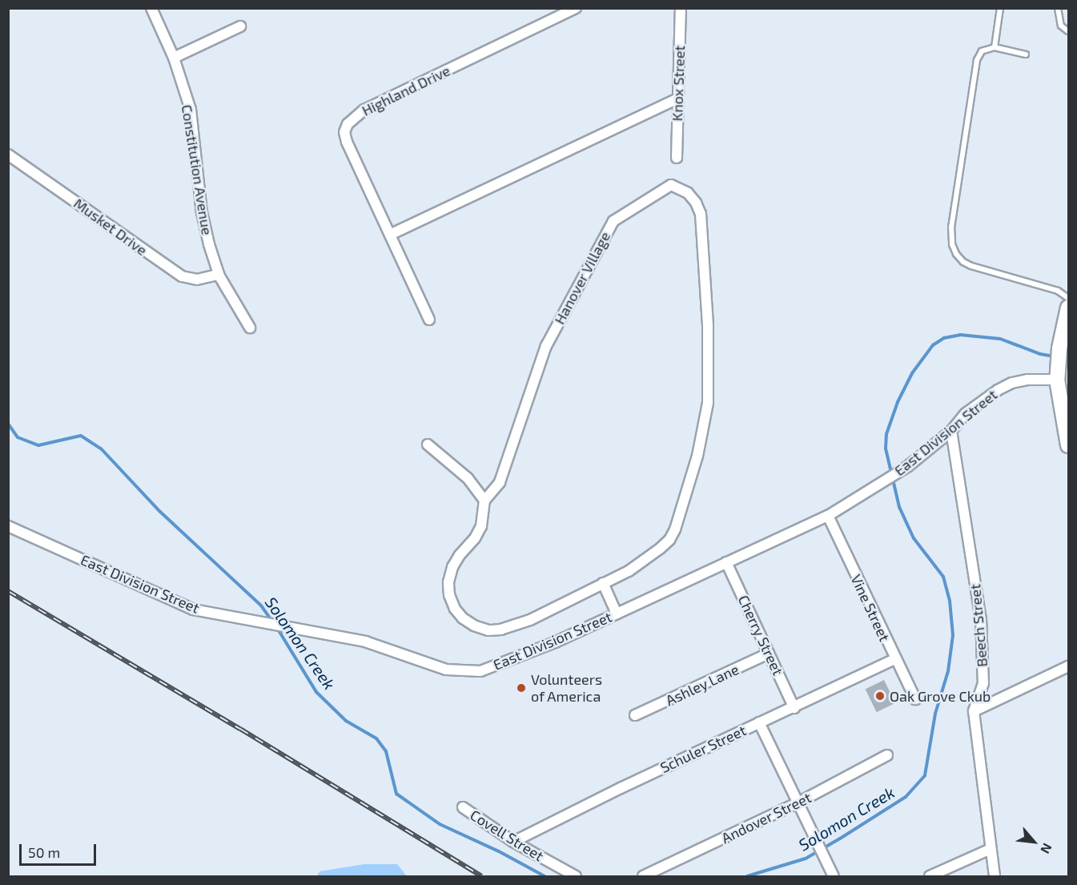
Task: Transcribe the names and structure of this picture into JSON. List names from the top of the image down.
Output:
{
  "streets": {
    "street": [
      "Knox Street",
      "Highland Drive",
      "Constitution Avenue",
      "Musket Drive",
      "Hanover Village",
      "East Division Street",
      "Vine Street",
      "Beech Street",
      "Cherry Street",
      "Ashley Lane",
      "Schuler Street",
      "Andover Street",
      "Covell Street"
    ]
  },
  "crossings": [
    ["Constitution Avenue", "Musket Drive"],
    ["East Division Street", "Vine Street"],
    ["East Division Street", "Beech Street"],
    ["East Division Street", "Cherry Street"],
    ["Vine Street", "Schuler Street"],
    ["Cherry Street", "Ashley Lane"],
    ["Cherry Street", "Schuler Street"],
    ["Schuler Street", "Covell Street"]
  ],
  "water": ["Solomon Creek"],
  "places": ["Volunteers of America", "Oak Grove Ckub"],
  "scale_bar": "50 m",
  "north": "bottom right"
}
